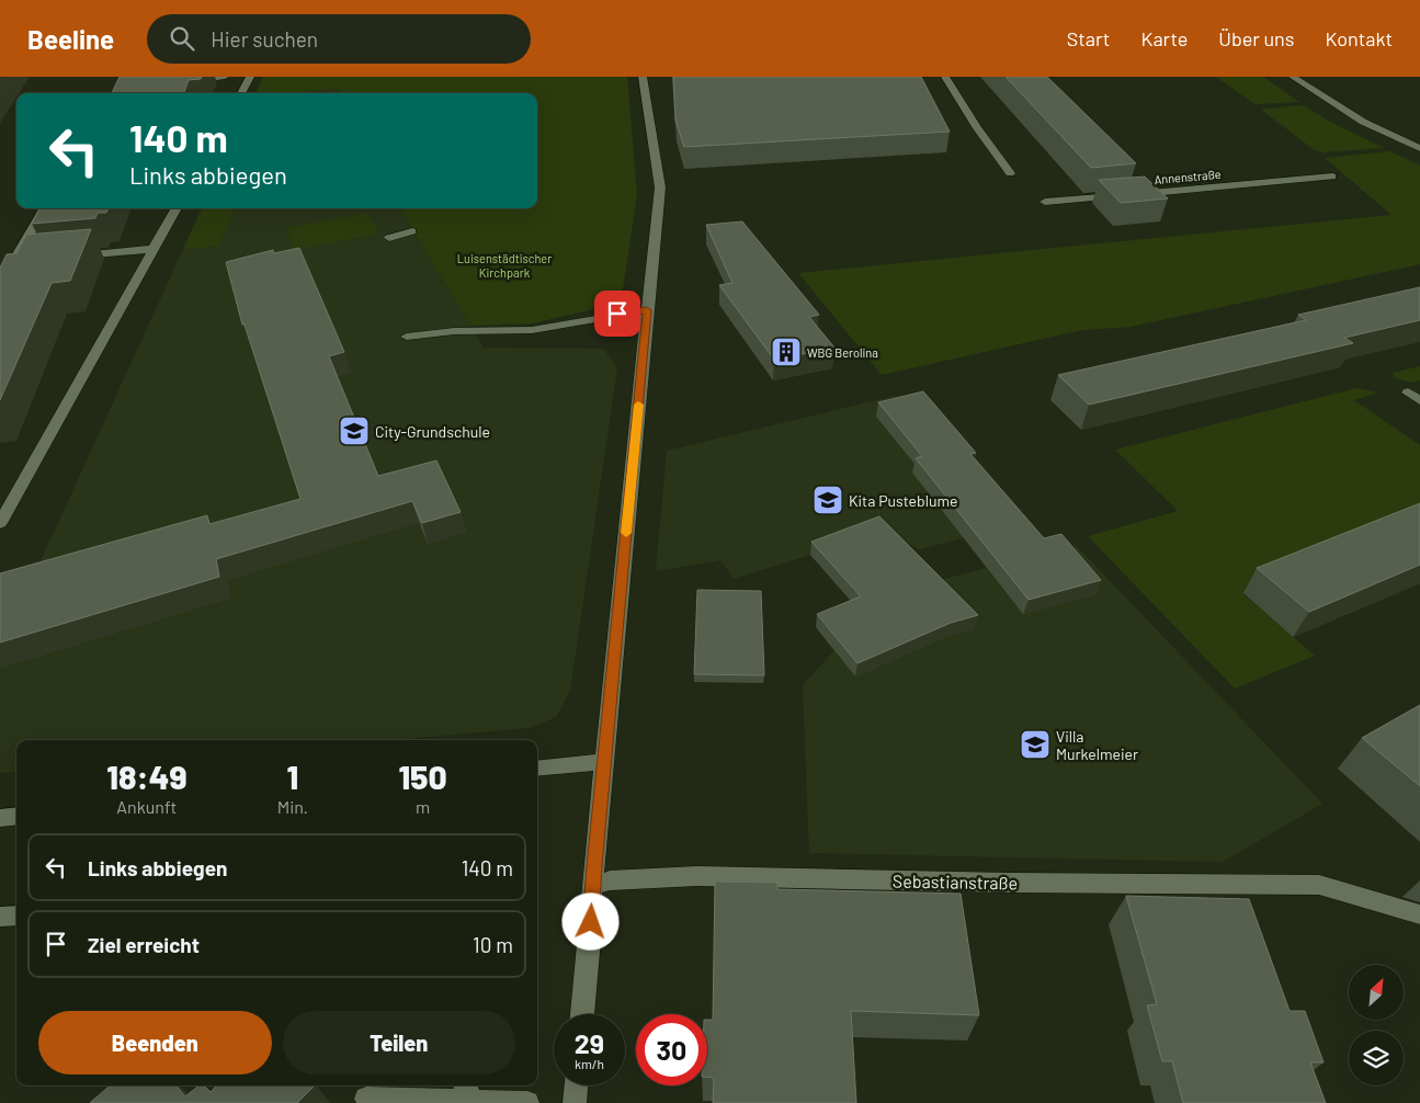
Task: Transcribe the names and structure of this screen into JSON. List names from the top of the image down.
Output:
{
  "streets": {
    "street": ["Annenstraße", "Sebastianstraße"]
  },
  "parks": ["Luisenstädtischer Kirchpark"],
  "places": {
    "building": ["WBG Berolina"],
    "school or university": ["City-Grundschule", "Kita Pusteblume", "Villa Murkelmeier"]
  },
  "north": "top right",
  "page": {
    "header": "Beeline",
    "search": "Hier suchen",
    "nav": [
      "Start",
      "Karte",
      "Über uns",
      "Kontakt"
    ],
    "turn": ["140 m", "Links abbiegen"],
    "eta": [
      "18:49",
      "Ankunft",
      "1",
      "Min.",
      "150",
      "m"
    ],
    "list": [
      {
        "name": "Links abbiegen",
        "value": "140 m"
      },
      {
        "name": "Ziel erreicht",
        "value": "10 m"
      }
    ],
    "buttons": ["Beenden", "Teilen"],
    "speed": "29 km/h",
    "limit": "30"
  }
}
